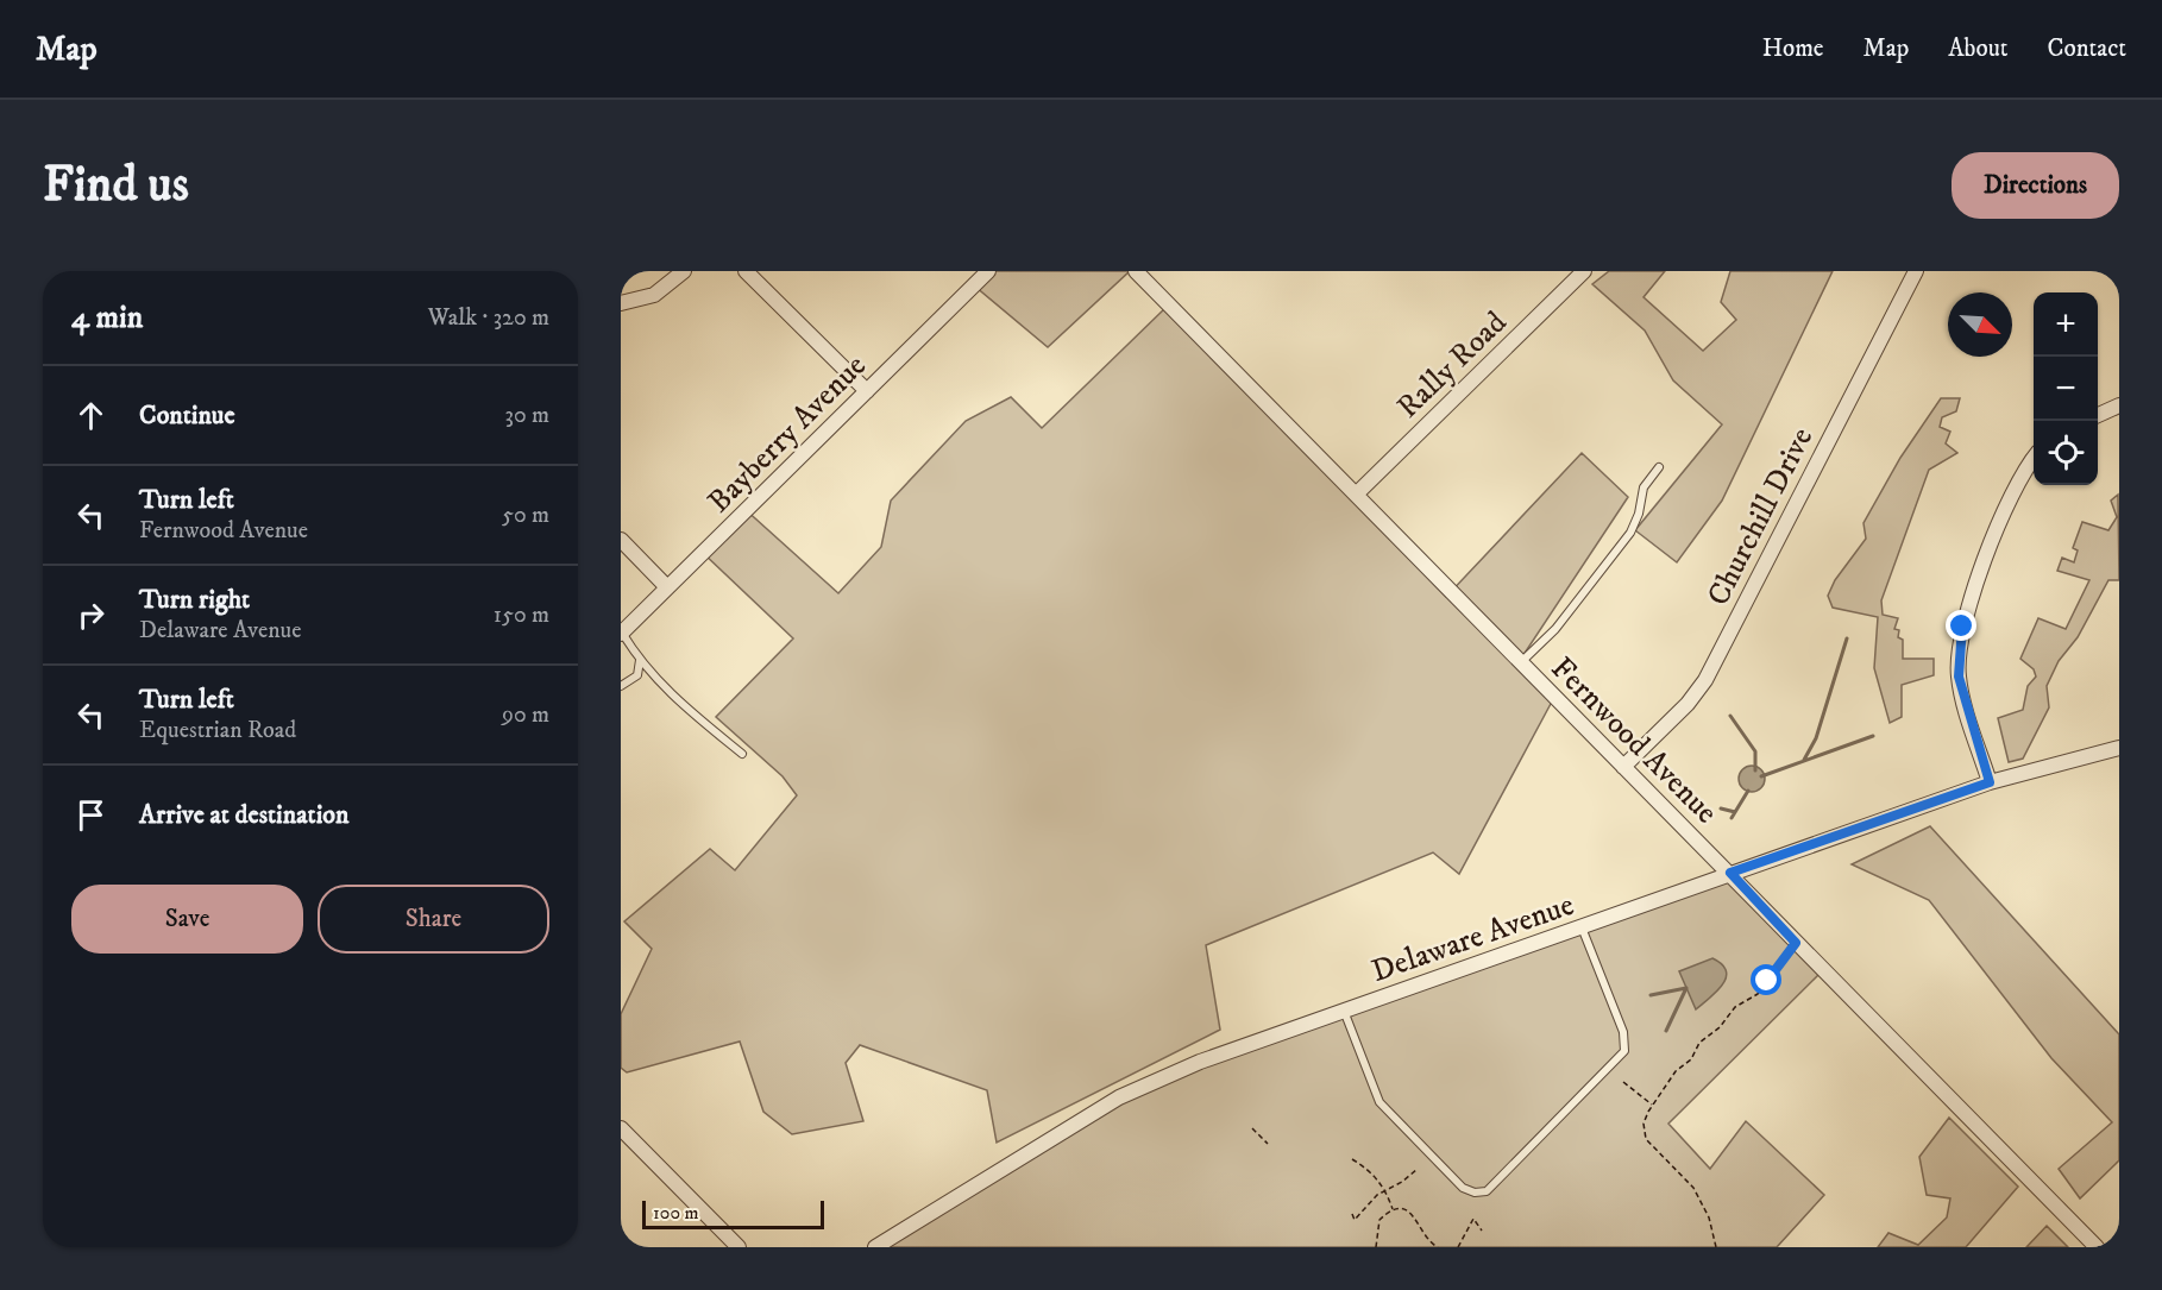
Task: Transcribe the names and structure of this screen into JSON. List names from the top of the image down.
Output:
{
  "streets": {
    "street": [
      "Rally Road",
      "Bayberry Avenue",
      "Churchill Drive",
      "Fernwood Avenue",
      "Delaware Avenue"
    ]
  },
  "crossings": [
    ["Rally Road", "Fernwood Avenue"],
    ["Churchill Drive", "Fernwood Avenue"],
    ["Fernwood Avenue", "Delaware Avenue"]
  ],
  "scale_bar": "100 m",
  "north": "bottom right",
  "page": {
    "header": "Map",
    "nav": [
      "Home",
      "Map",
      "About",
      "Contact"
    ],
    "buttons": [
      "Directions",
      ["Save", "Share"]
    ],
    "title": "Find us",
    "heading": ["4 min", "Walk · 320 m"],
    "map_buttons": ["+", "−"],
    "list": [
      ["Continue", "30 m"],
      ["Turn left", "Fernwood Avenue", "50 m"],
      ["Turn right", "Delaware Avenue", "150 m"],
      ["Turn left", "Equestrian Road", "90 m"],
      "Arrive at destination"
    ],
    "scale": "100 m"
  }
}
